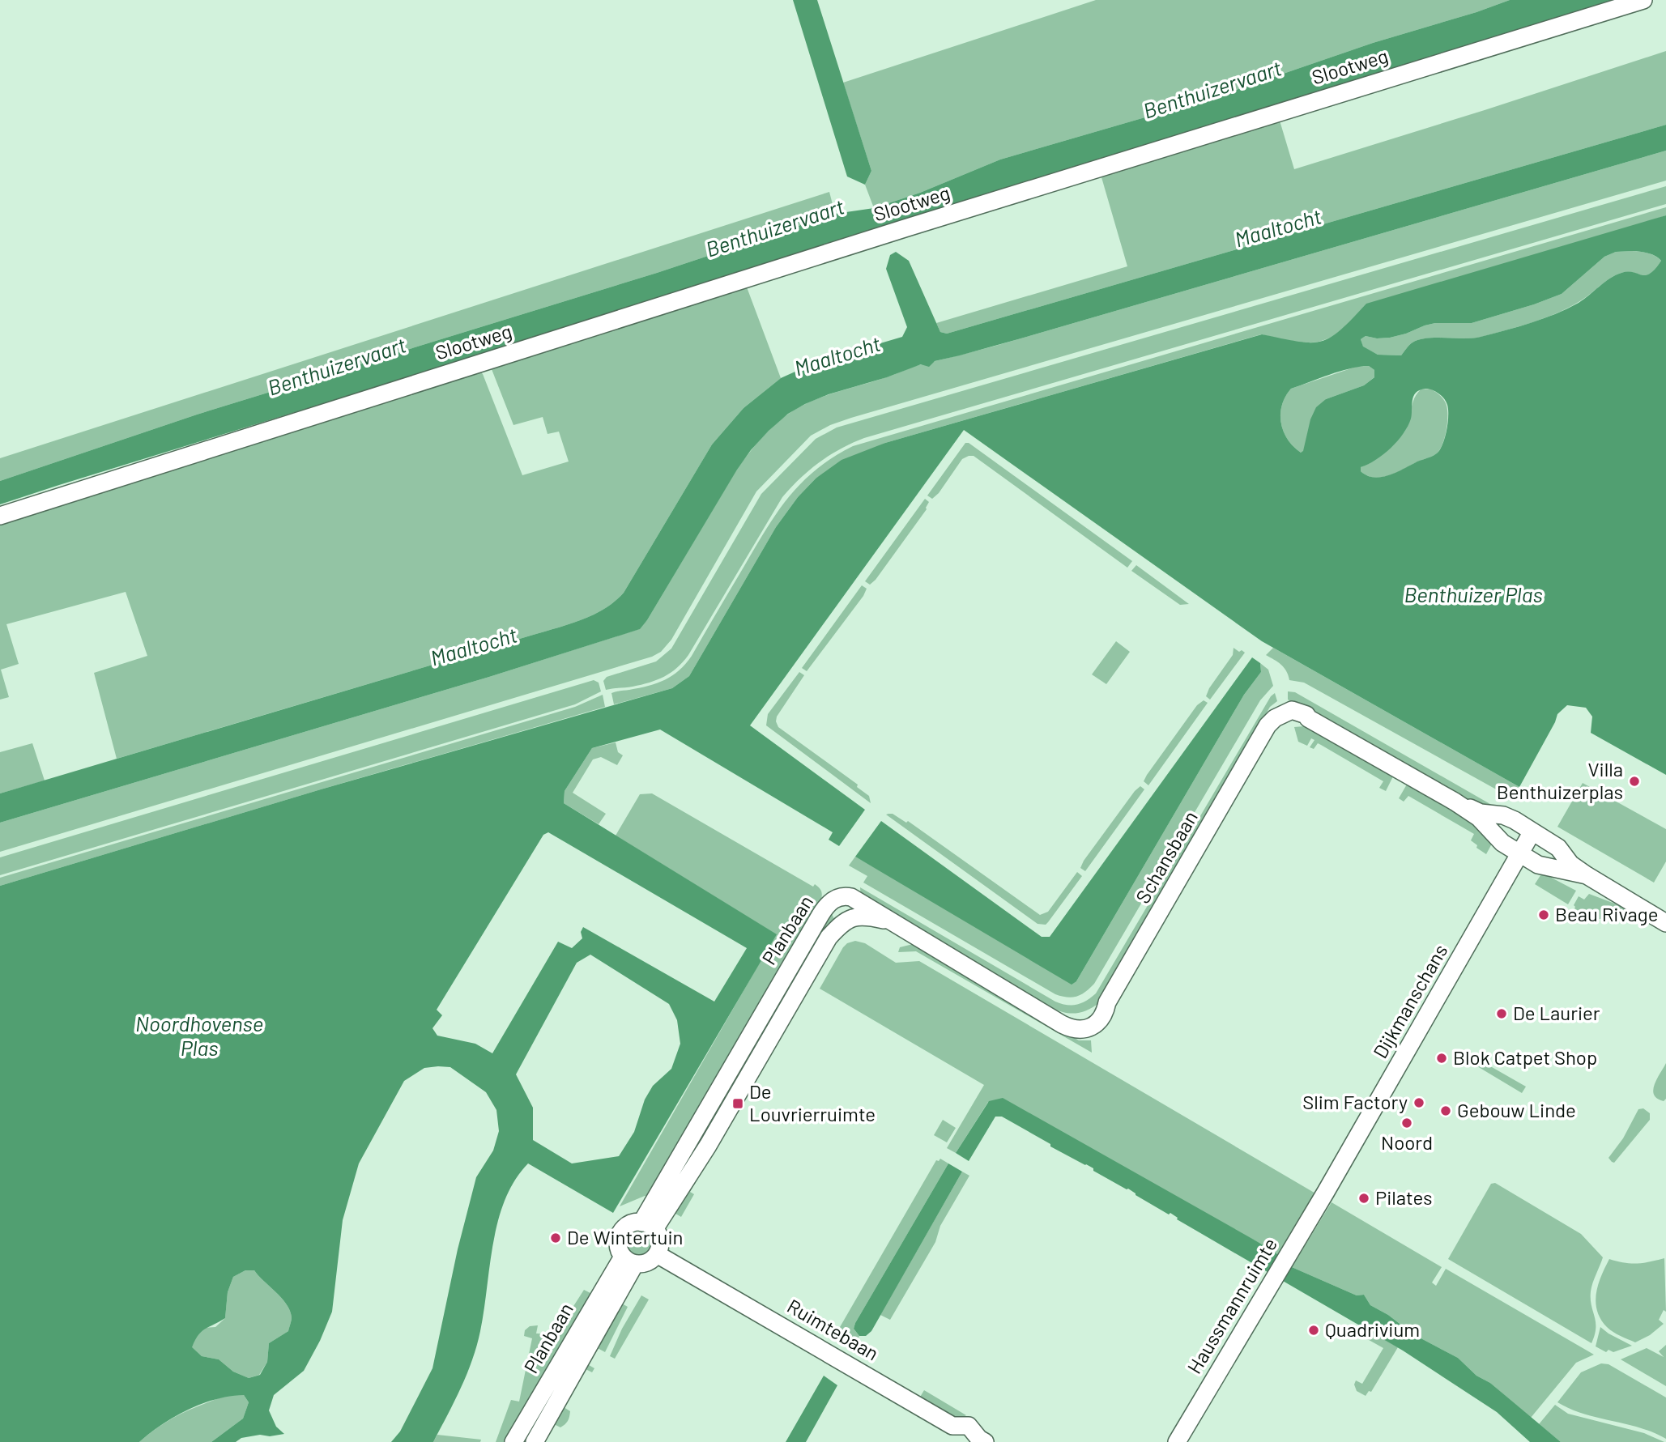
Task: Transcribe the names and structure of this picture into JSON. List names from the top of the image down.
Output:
{
  "streets": {
    "street": [
      "Slootweg",
      "Schansbaan",
      "Planbaan",
      "Dijkmanschans",
      "Haussmannruimte",
      "Ruimtebaan"
    ]
  },
  "crossings": [
    ["Schansbaan", "Planbaan"],
    ["Schansbaan", "Dijkmanschans"],
    ["Planbaan", "Ruimtebaan"],
    ["Dijkmanschans", "Haussmannruimte"]
  ],
  "water": [
    "Benthuizervaart",
    "Maaltocht",
    "Benthuizer Plas",
    "Noordhovense Plas"
  ],
  "places": {
    "other": [
      "Villa Benthuizerplas",
      "Beau Rivage",
      "De Laurier",
      "Blok Catpet Shop",
      "Slim Factory",
      "Gebouw Linde",
      "Noord",
      "Pilates",
      "De Wintertuin",
      "Quadrivium"
    ],
    "transit": ["De Louvrierruimte"]
  }
}
